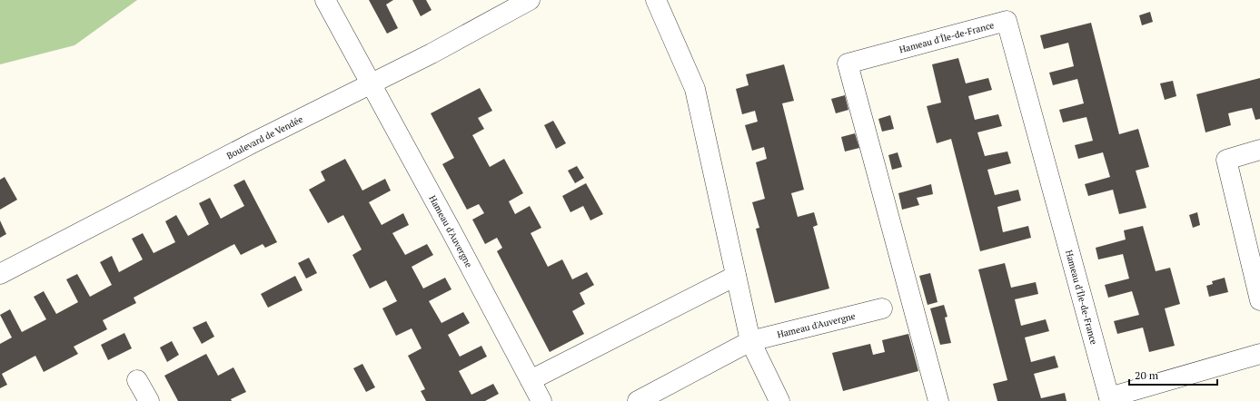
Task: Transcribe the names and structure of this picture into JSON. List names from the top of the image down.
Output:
{
  "streets": {
    "street": ["Hameau d'Île-de-France", "Boulevard de Vendée", "Hameau d'Auvergne"]
  },
  "crossings": [
    ["Boulevard de Vendée", "Hameau d'Auvergne"]
  ],
  "scale_bar": "20 m"
}
